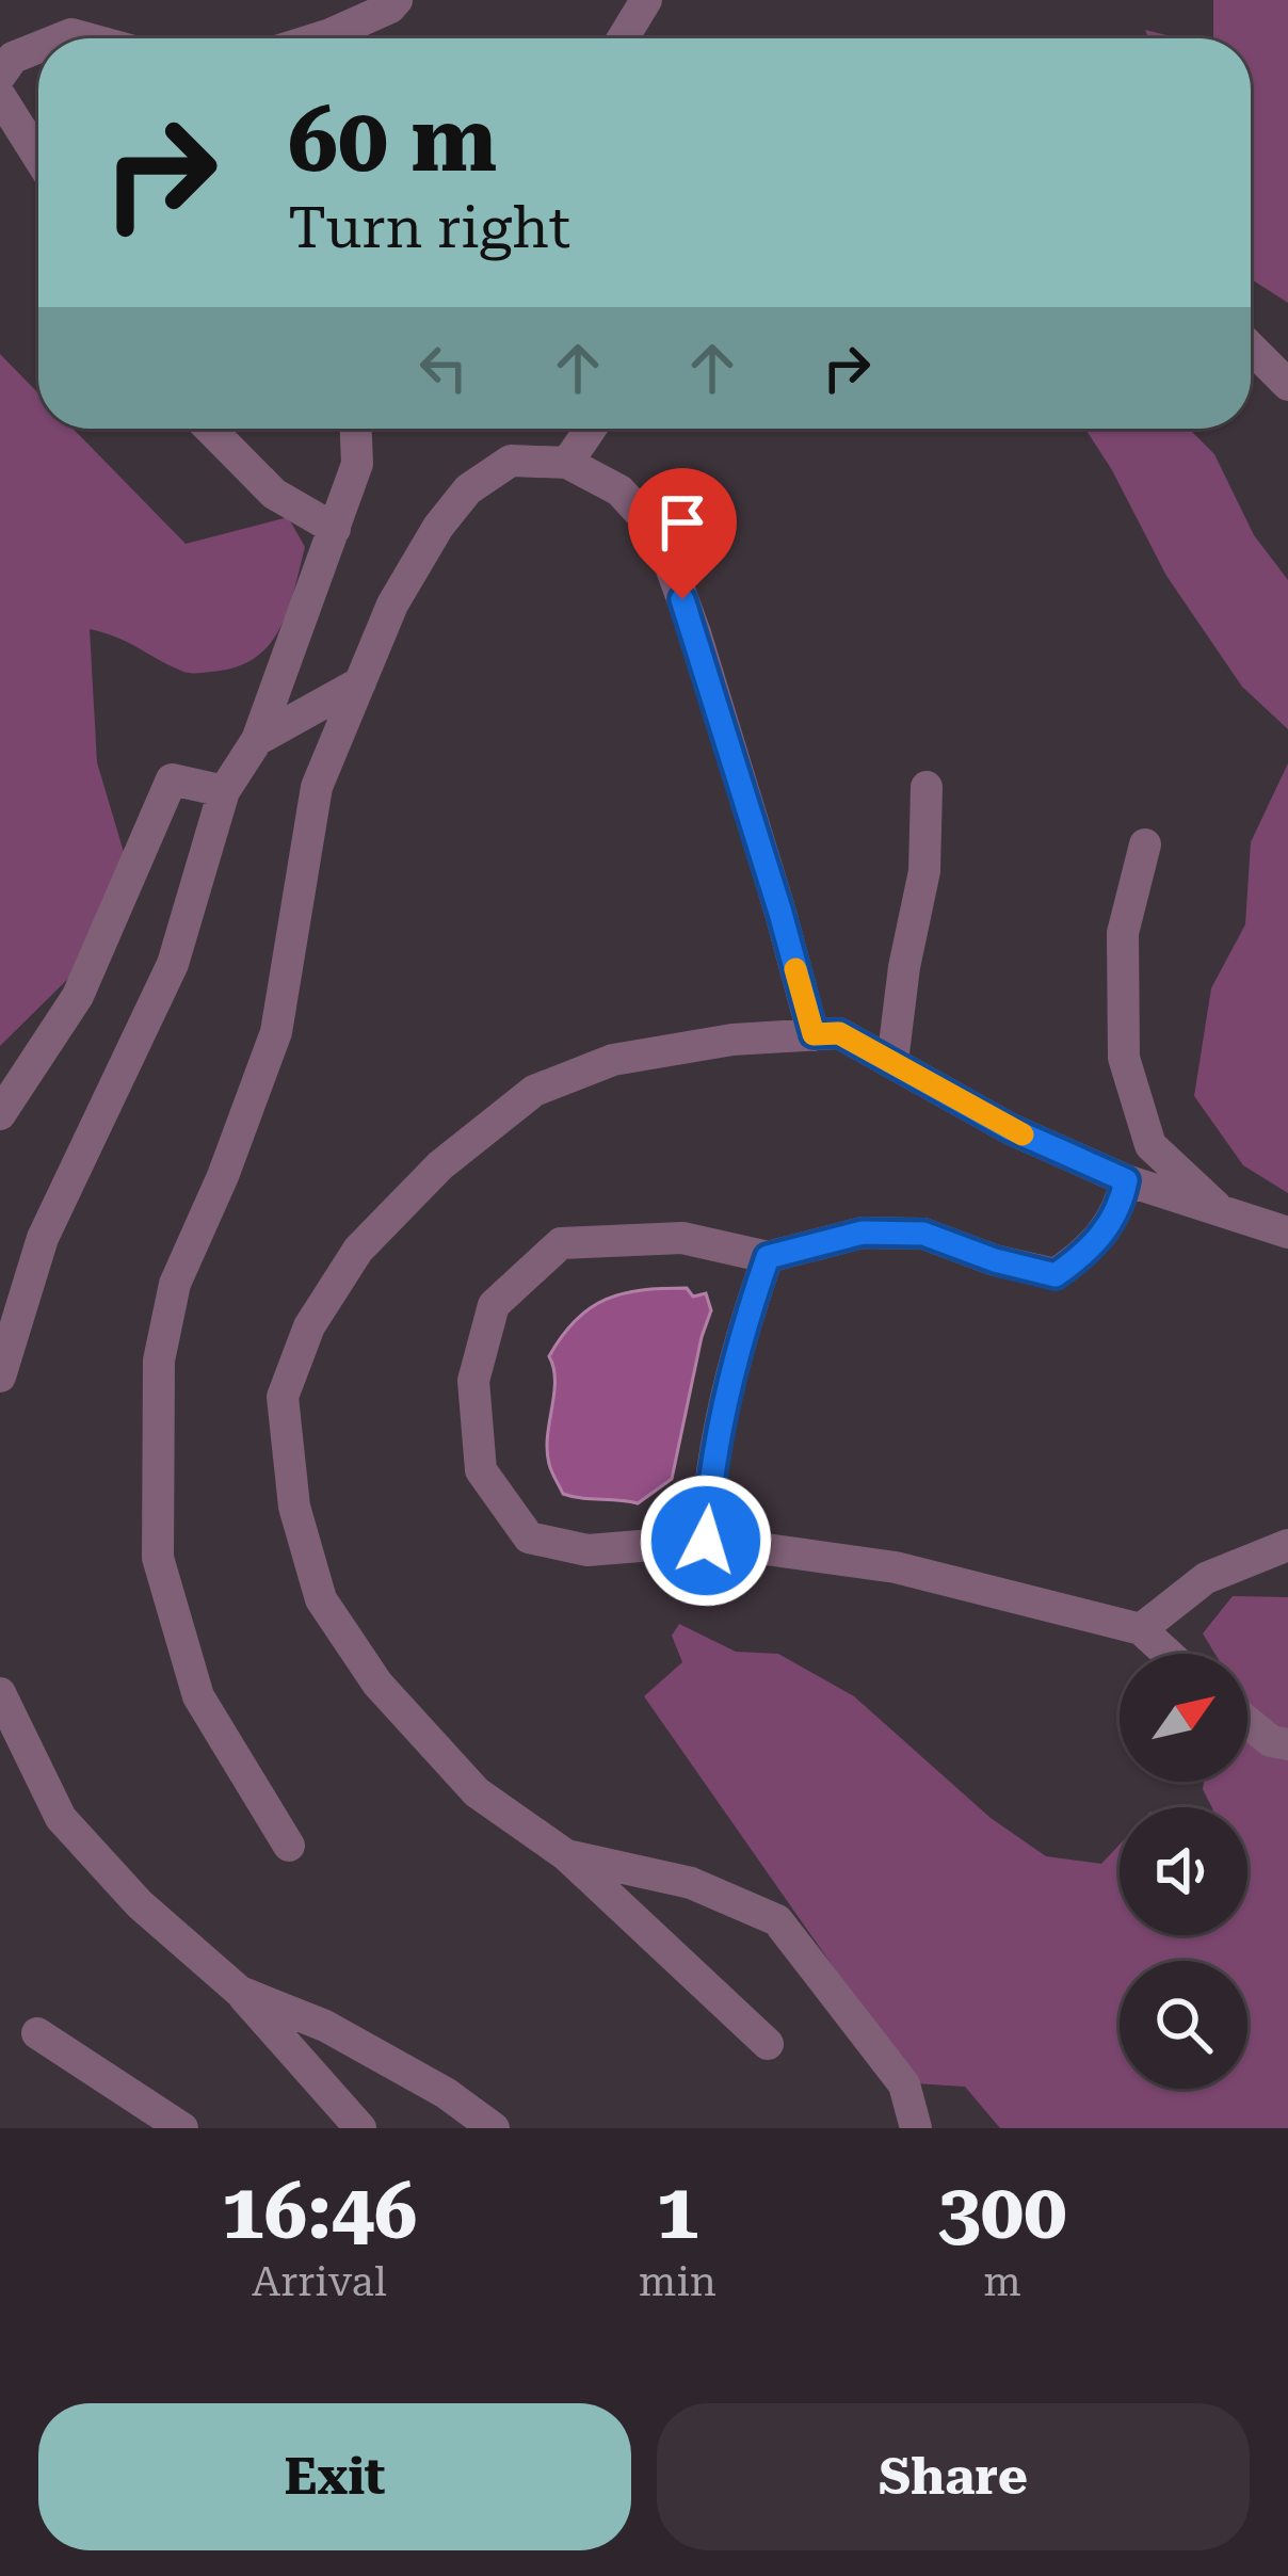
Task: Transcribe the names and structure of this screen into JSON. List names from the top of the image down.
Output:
{
  "north": "top right",
  "page": {
    "turn": ["60 m", "Turn right"],
    "eta": [
      "16:46",
      "Arrival",
      "1",
      "min",
      "300",
      "m"
    ],
    "buttons": ["Exit", "Share"]
  }
}
